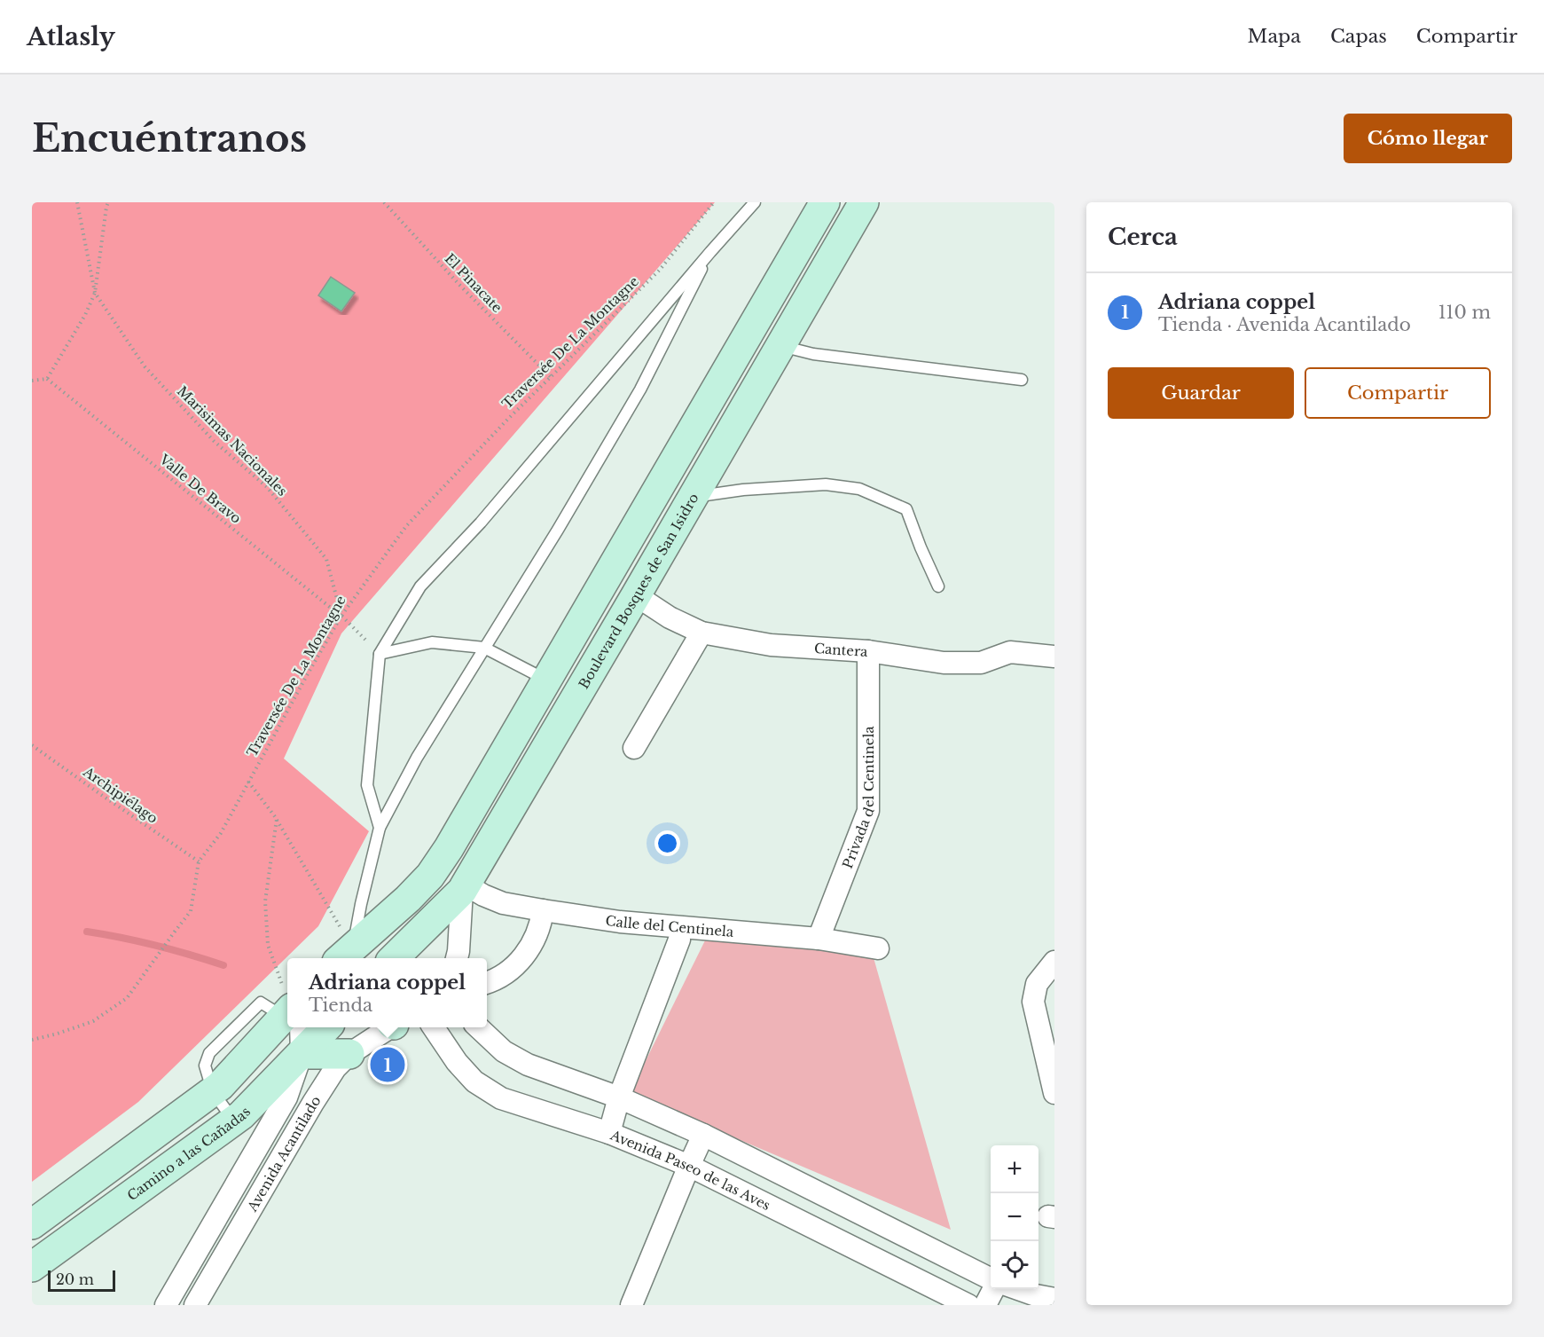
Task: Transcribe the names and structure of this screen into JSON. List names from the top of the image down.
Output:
{
  "streets": {
    "main road": ["Boulevard Bosques de San Isidro", "Camino a las Cañadas"],
    "street": [
      "Cantera",
      "Privada del Centinela",
      "Calle del Centinela",
      "Avenida Acantilado",
      "Avenida Paseo de las Aves"
    ],
    "path": [
      "El Pinacate",
      "Traversée De La Montagne",
      "Marisimas Nacionales",
      "Valle De Bravo",
      "Archipiélago"
    ]
  },
  "crossings": [
    ["El Pinacate", "Traversée De La Montagne"],
    ["Traversée De La Montagne", "Marisimas Nacionales"],
    ["Traversée De La Montagne", "Valle De Bravo"],
    ["Traversée De La Montagne", "Archipiélago"],
    ["Marisimas Nacionales", "Valle De Bravo"],
    ["Boulevard Bosques de San Isidro", "Cantera"],
    ["Boulevard Bosques de San Isidro", "Calle del Centinela"],
    ["Cantera", "Privada del Centinela"],
    ["Privada del Centinela", "Calle del Centinela"],
    ["Camino a las Cañadas", "Avenida Acantilado"]
  ],
  "scale_bar": "20 m",
  "page": {
    "header": "Atlasly",
    "nav": ["Mapa", "Capas", "Compartir"],
    "buttons": [
      "Cómo llegar",
      ["Guardar", "Compartir"]
    ],
    "title": "Encuéntranos",
    "heading": "Cerca",
    "list": [
      {
        "mark": "1",
        "name": "Adriana coppel",
        "note": "Tienda · Avenida Acantilado",
        "value": "110 m"
      }
    ],
    "popup": ["Adriana coppel", "Tienda"],
    "pins": "1",
    "map_buttons": ["+", "−"],
    "scale": "20 m"
  }
}
